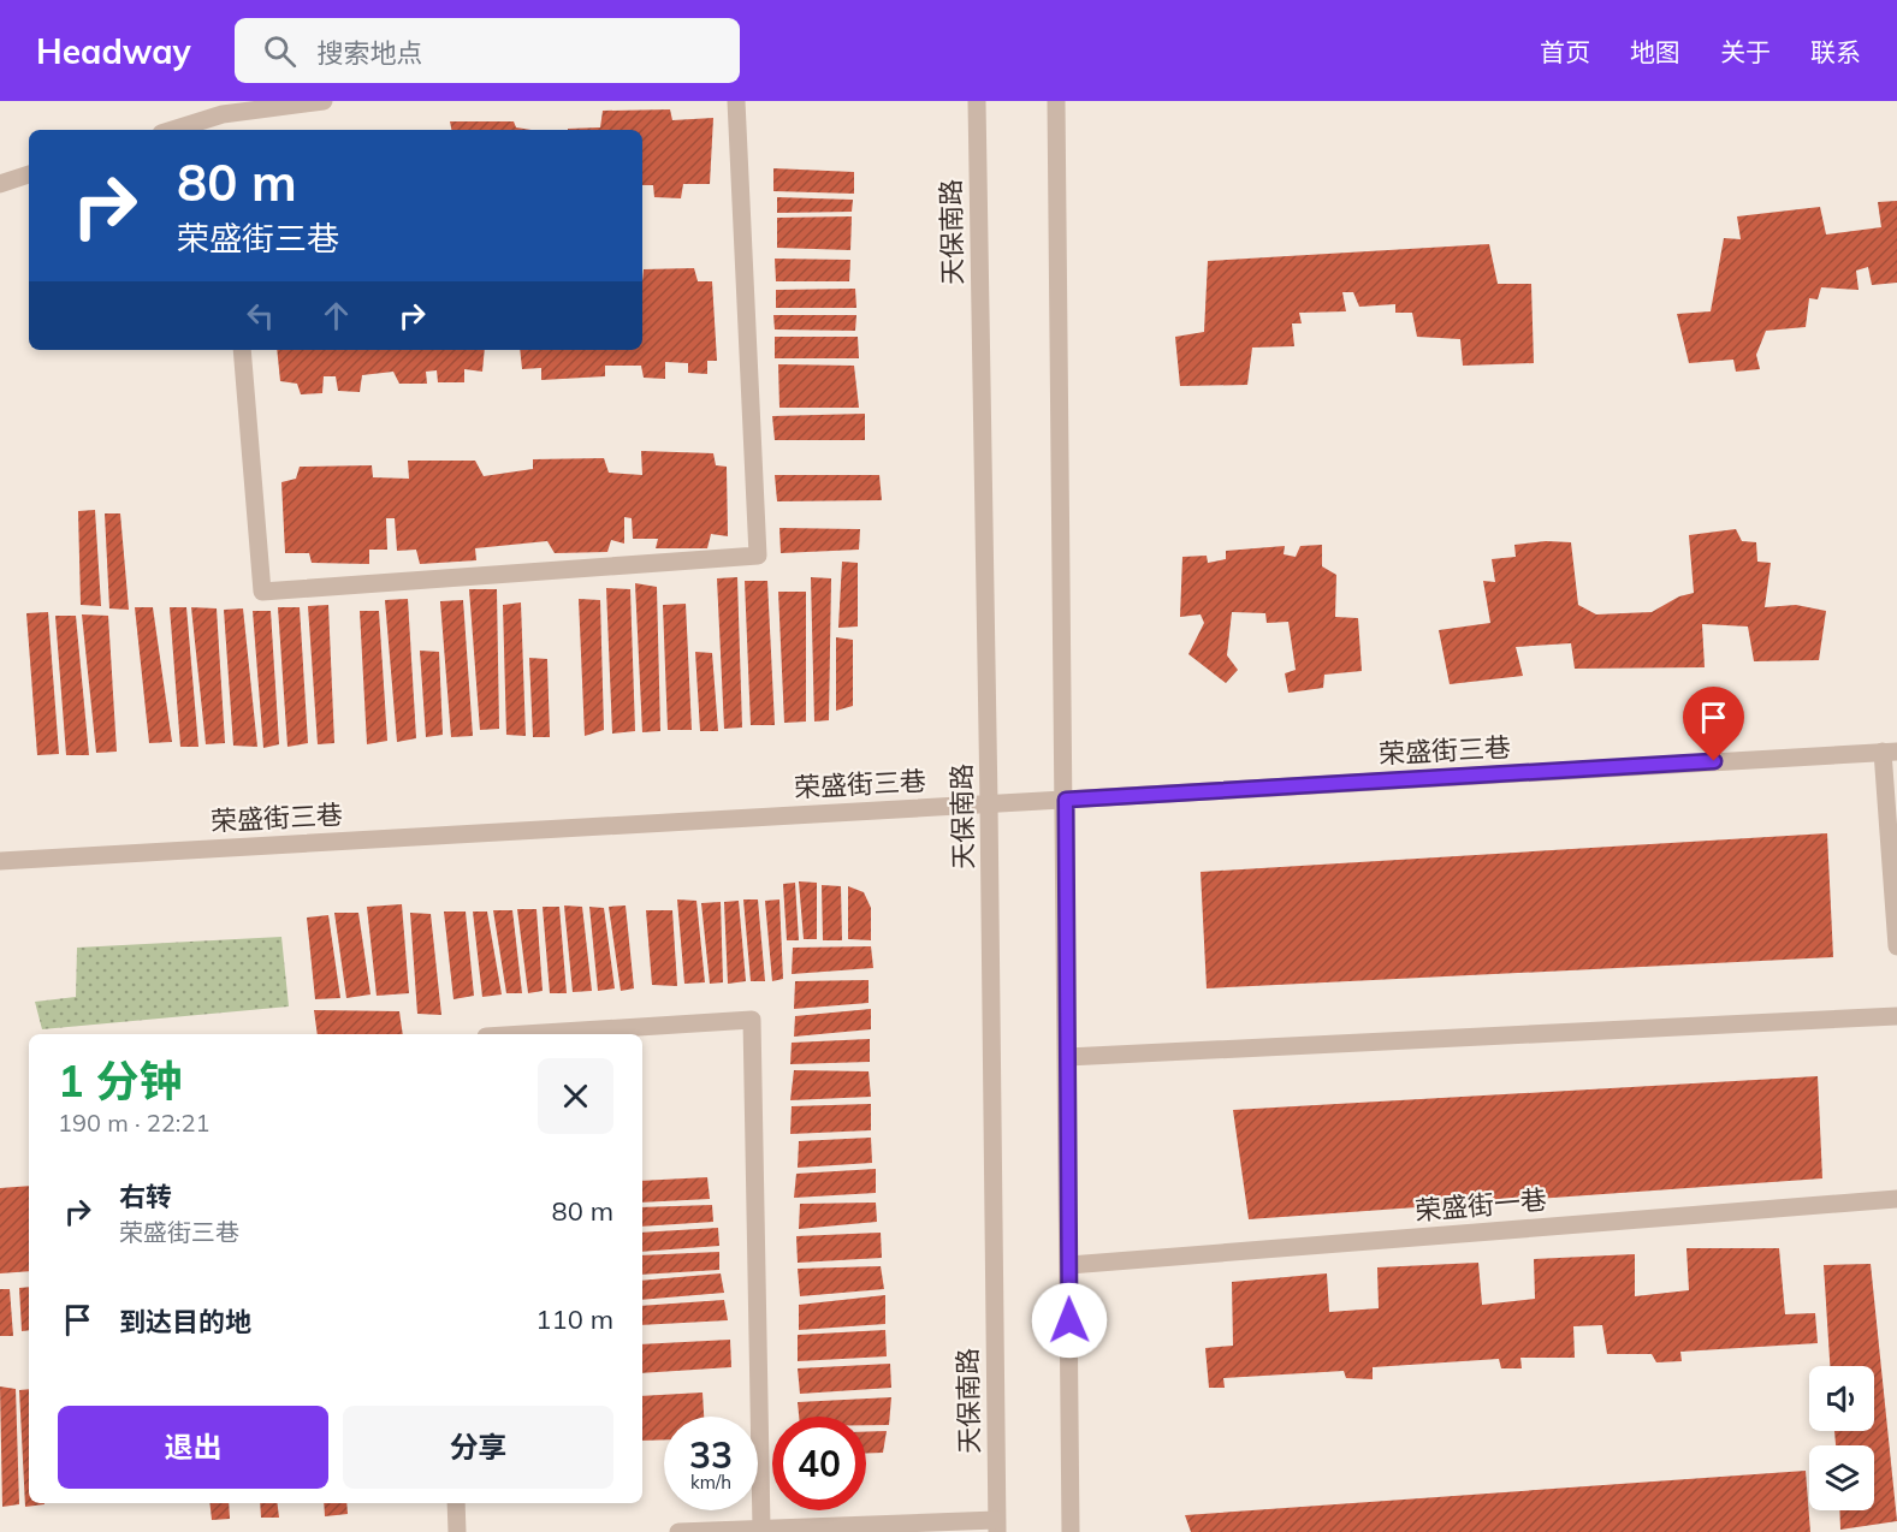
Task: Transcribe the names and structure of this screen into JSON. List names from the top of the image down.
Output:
{
  "streets": {
    "street": ["天保南路", "荣盛街三巷", "荣盛街一巷"]
  },
  "crossings": [
    ["天保南路", "荣盛街三巷"]
  ],
  "page": {
    "header": "Headway",
    "search": "搜索地点",
    "nav": [
      "首页",
      "地图",
      "关于",
      "联系"
    ],
    "turn": ["80 m", "荣盛街三巷"],
    "heading": ["1 分钟", "190 m · 22:21"],
    "list": [
      {
        "name": "右转",
        "note": "荣盛街三巷",
        "value": "80 m"
      },
      {
        "name": "到达目的地",
        "value": "110 m"
      }
    ],
    "buttons": ["退出", "分享"],
    "speed": "33 km/h",
    "limit": "40"
  }
}
